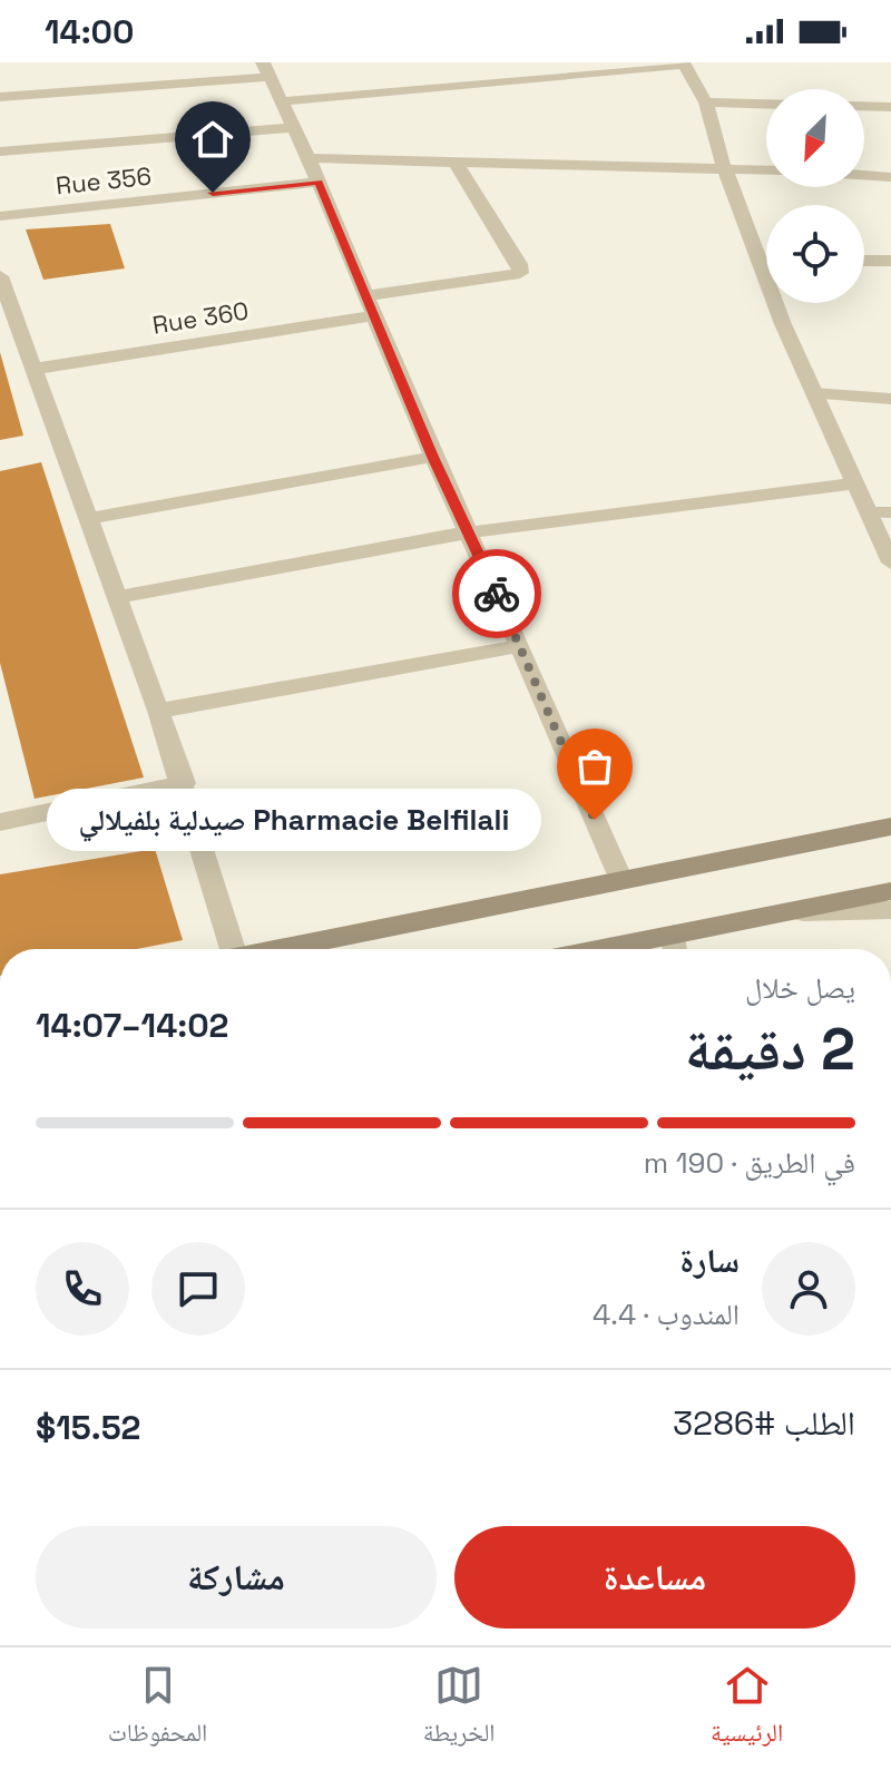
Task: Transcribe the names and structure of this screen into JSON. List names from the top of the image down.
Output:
{
  "streets": {
    "street": ["Rue 356", "Rue 360"]
  },
  "places": ["Pharmacie Belfilali صيدلية بلفيلالي"],
  "north": "bottom left",
  "page": {
    "status": "14:00",
    "bubble": "Pharmacie Belfilali صيدلية بلفيلالي",
    "heading": ["2 دقيقة", "يصل خلال", "14:02–14:07"],
    "panel": [
      "سارة",
      "المندوب · 4.4",
      "الطلب #3286",
      "$15.52"
    ],
    "bar": "في الطريق · 190 m",
    "buttons": ["مساعدة", "مشاركة"],
    "tabs": ["الرئيسية", "الخريطة", "المحفوظات"]
  }
}
